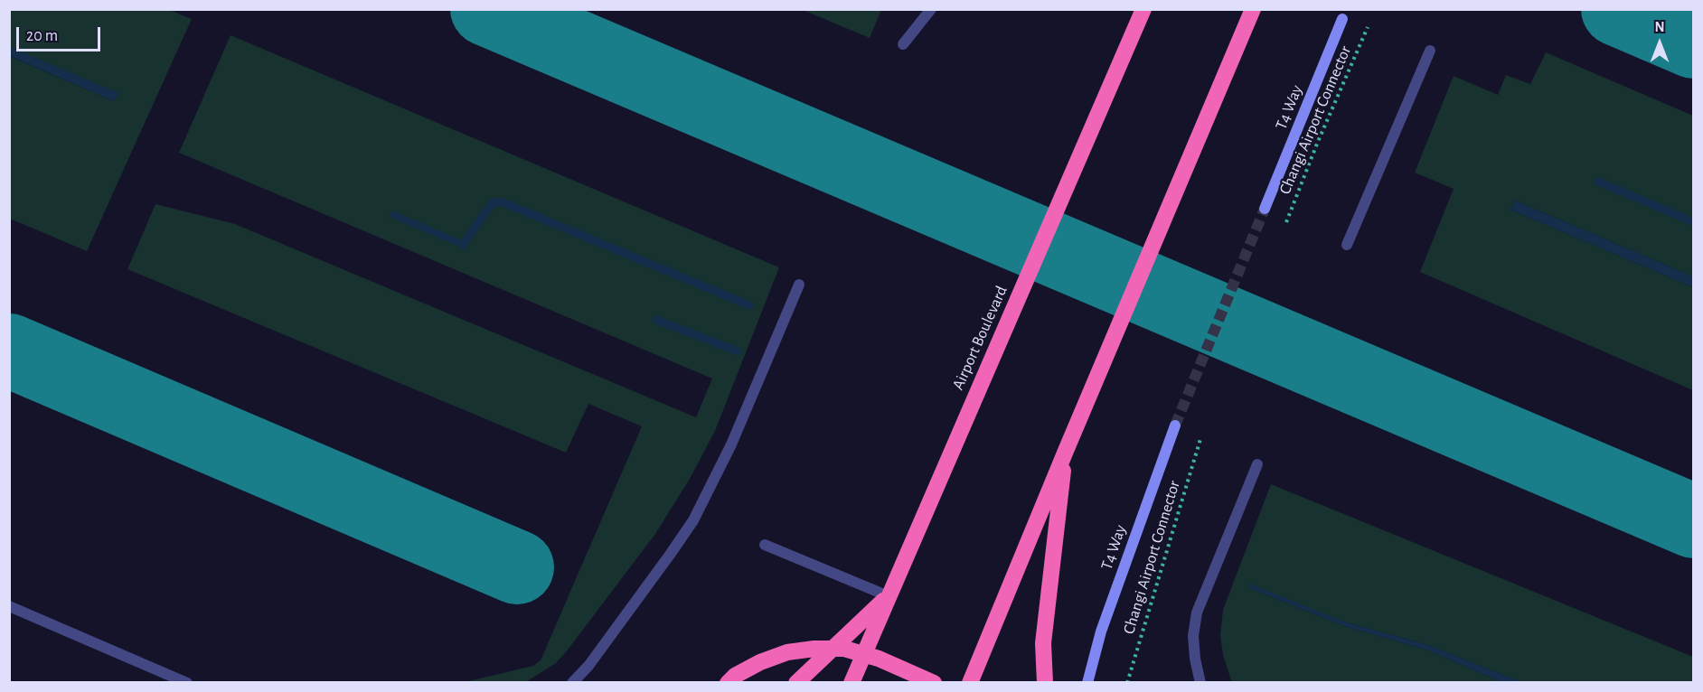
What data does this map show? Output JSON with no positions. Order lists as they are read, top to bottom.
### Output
{
  "streets": {
    "highway": ["Airport Boulevard"],
    "main road": ["T4 Way"],
    "path": ["Changi Airport Connector"]
  },
  "scale_bar": "20 m",
  "north": "top"
}
